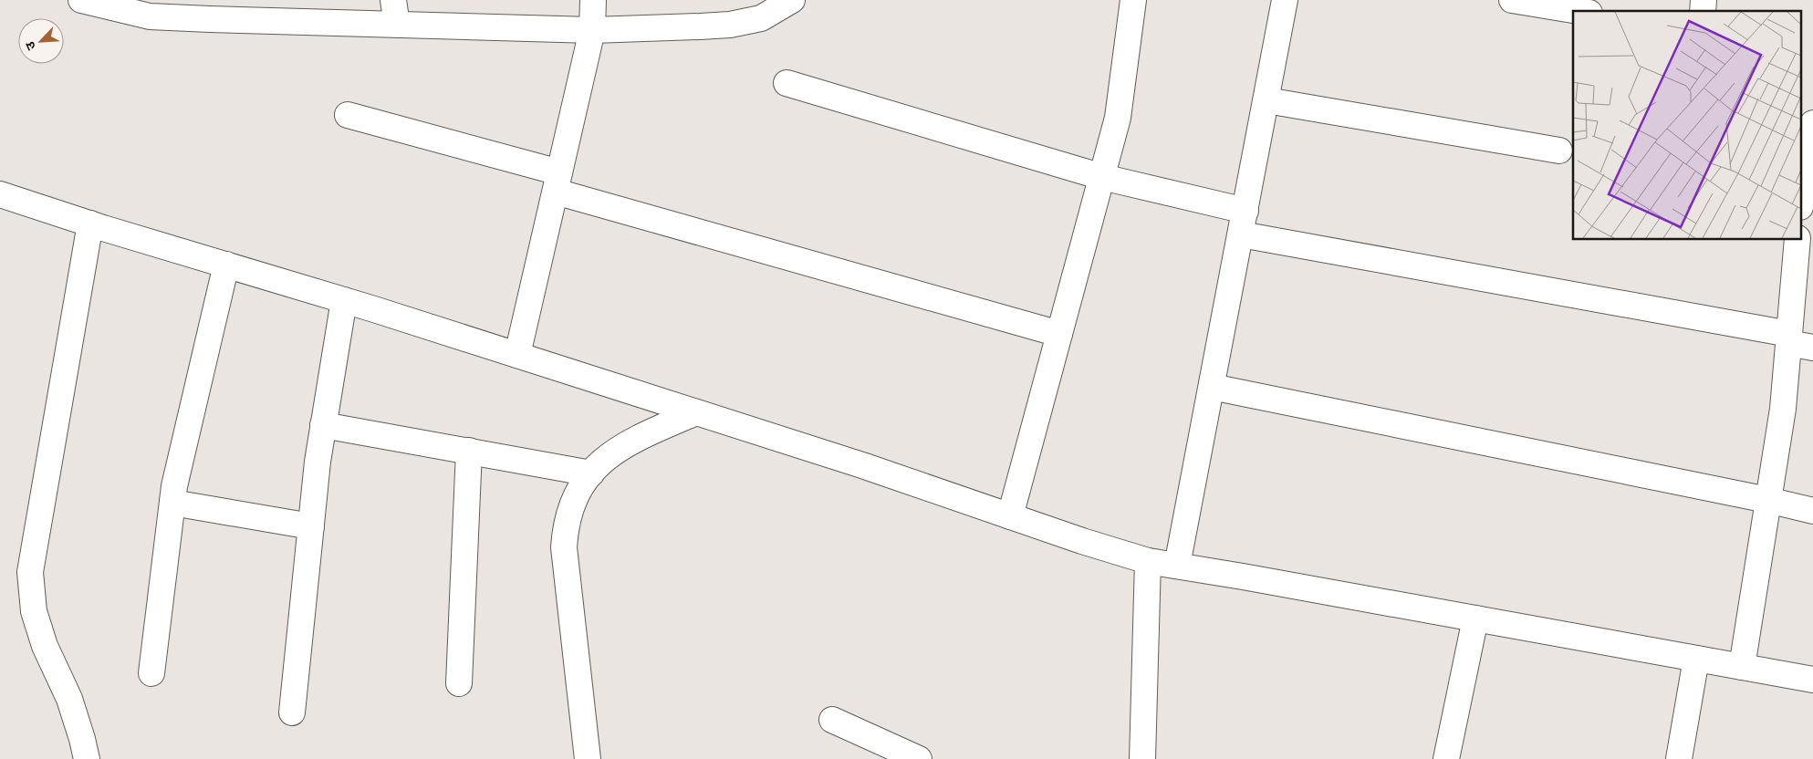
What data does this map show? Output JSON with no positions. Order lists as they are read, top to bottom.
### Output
{
  "north": "bottom left"
}
